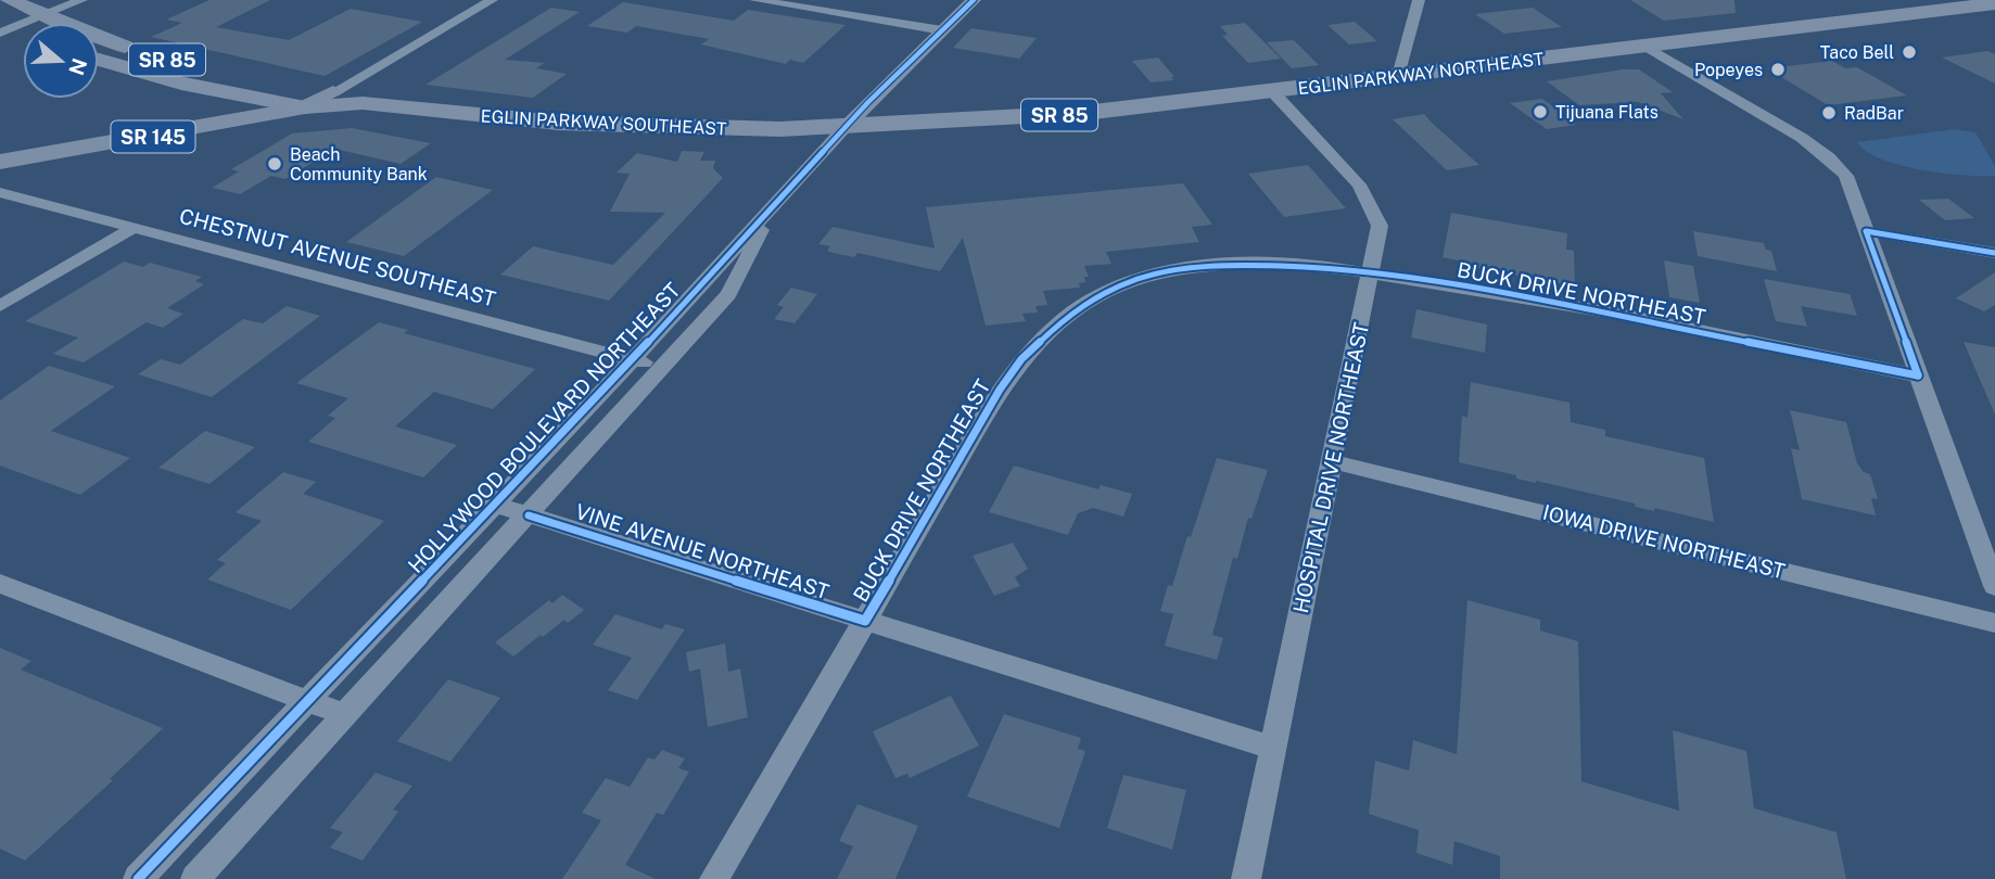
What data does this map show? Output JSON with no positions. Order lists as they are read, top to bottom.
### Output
{
  "streets": {
    "highway": ["SR 85", "EGLIN PARKWAY NORTHEAST", "EGLIN PARKWAY SOUTHEAST"],
    "main road": ["SR 145"],
    "street": [
      "CHESTNUT AVENUE SOUTHEAST",
      "BUCK DRIVE NORTHEAST",
      "HOLLYWOOD BOULEVARD NORTHEAST",
      "HOSPITAL DRIVE NORTHEAST",
      "IOWA DRIVE NORTHEAST",
      "VINE AVENUE NORTHEAST"
    ]
  },
  "crossings": [
    ["EGLIN PARKWAY NORTHEAST", "EGLIN PARKWAY SOUTHEAST"],
    ["EGLIN PARKWAY NORTHEAST", "HOLLYWOOD BOULEVARD NORTHEAST"],
    ["EGLIN PARKWAY NORTHEAST", "HOSPITAL DRIVE NORTHEAST"],
    ["EGLIN PARKWAY SOUTHEAST", "SR 145"],
    ["EGLIN PARKWAY SOUTHEAST", "HOLLYWOOD BOULEVARD NORTHEAST"],
    ["CHESTNUT AVENUE SOUTHEAST", "HOLLYWOOD BOULEVARD NORTHEAST"],
    ["BUCK DRIVE NORTHEAST", "HOSPITAL DRIVE NORTHEAST"],
    ["BUCK DRIVE NORTHEAST", "VINE AVENUE NORTHEAST"],
    ["HOLLYWOOD BOULEVARD NORTHEAST", "VINE AVENUE NORTHEAST"],
    ["HOSPITAL DRIVE NORTHEAST", "IOWA DRIVE NORTHEAST"],
    ["HOSPITAL DRIVE NORTHEAST", "VINE AVENUE NORTHEAST"]
  ],
  "places": [
    "Taco Bell",
    "Popeyes",
    "Tijuana Flats",
    "RadBar",
    "Beach Community Bank"
  ],
  "north": "right"
}
